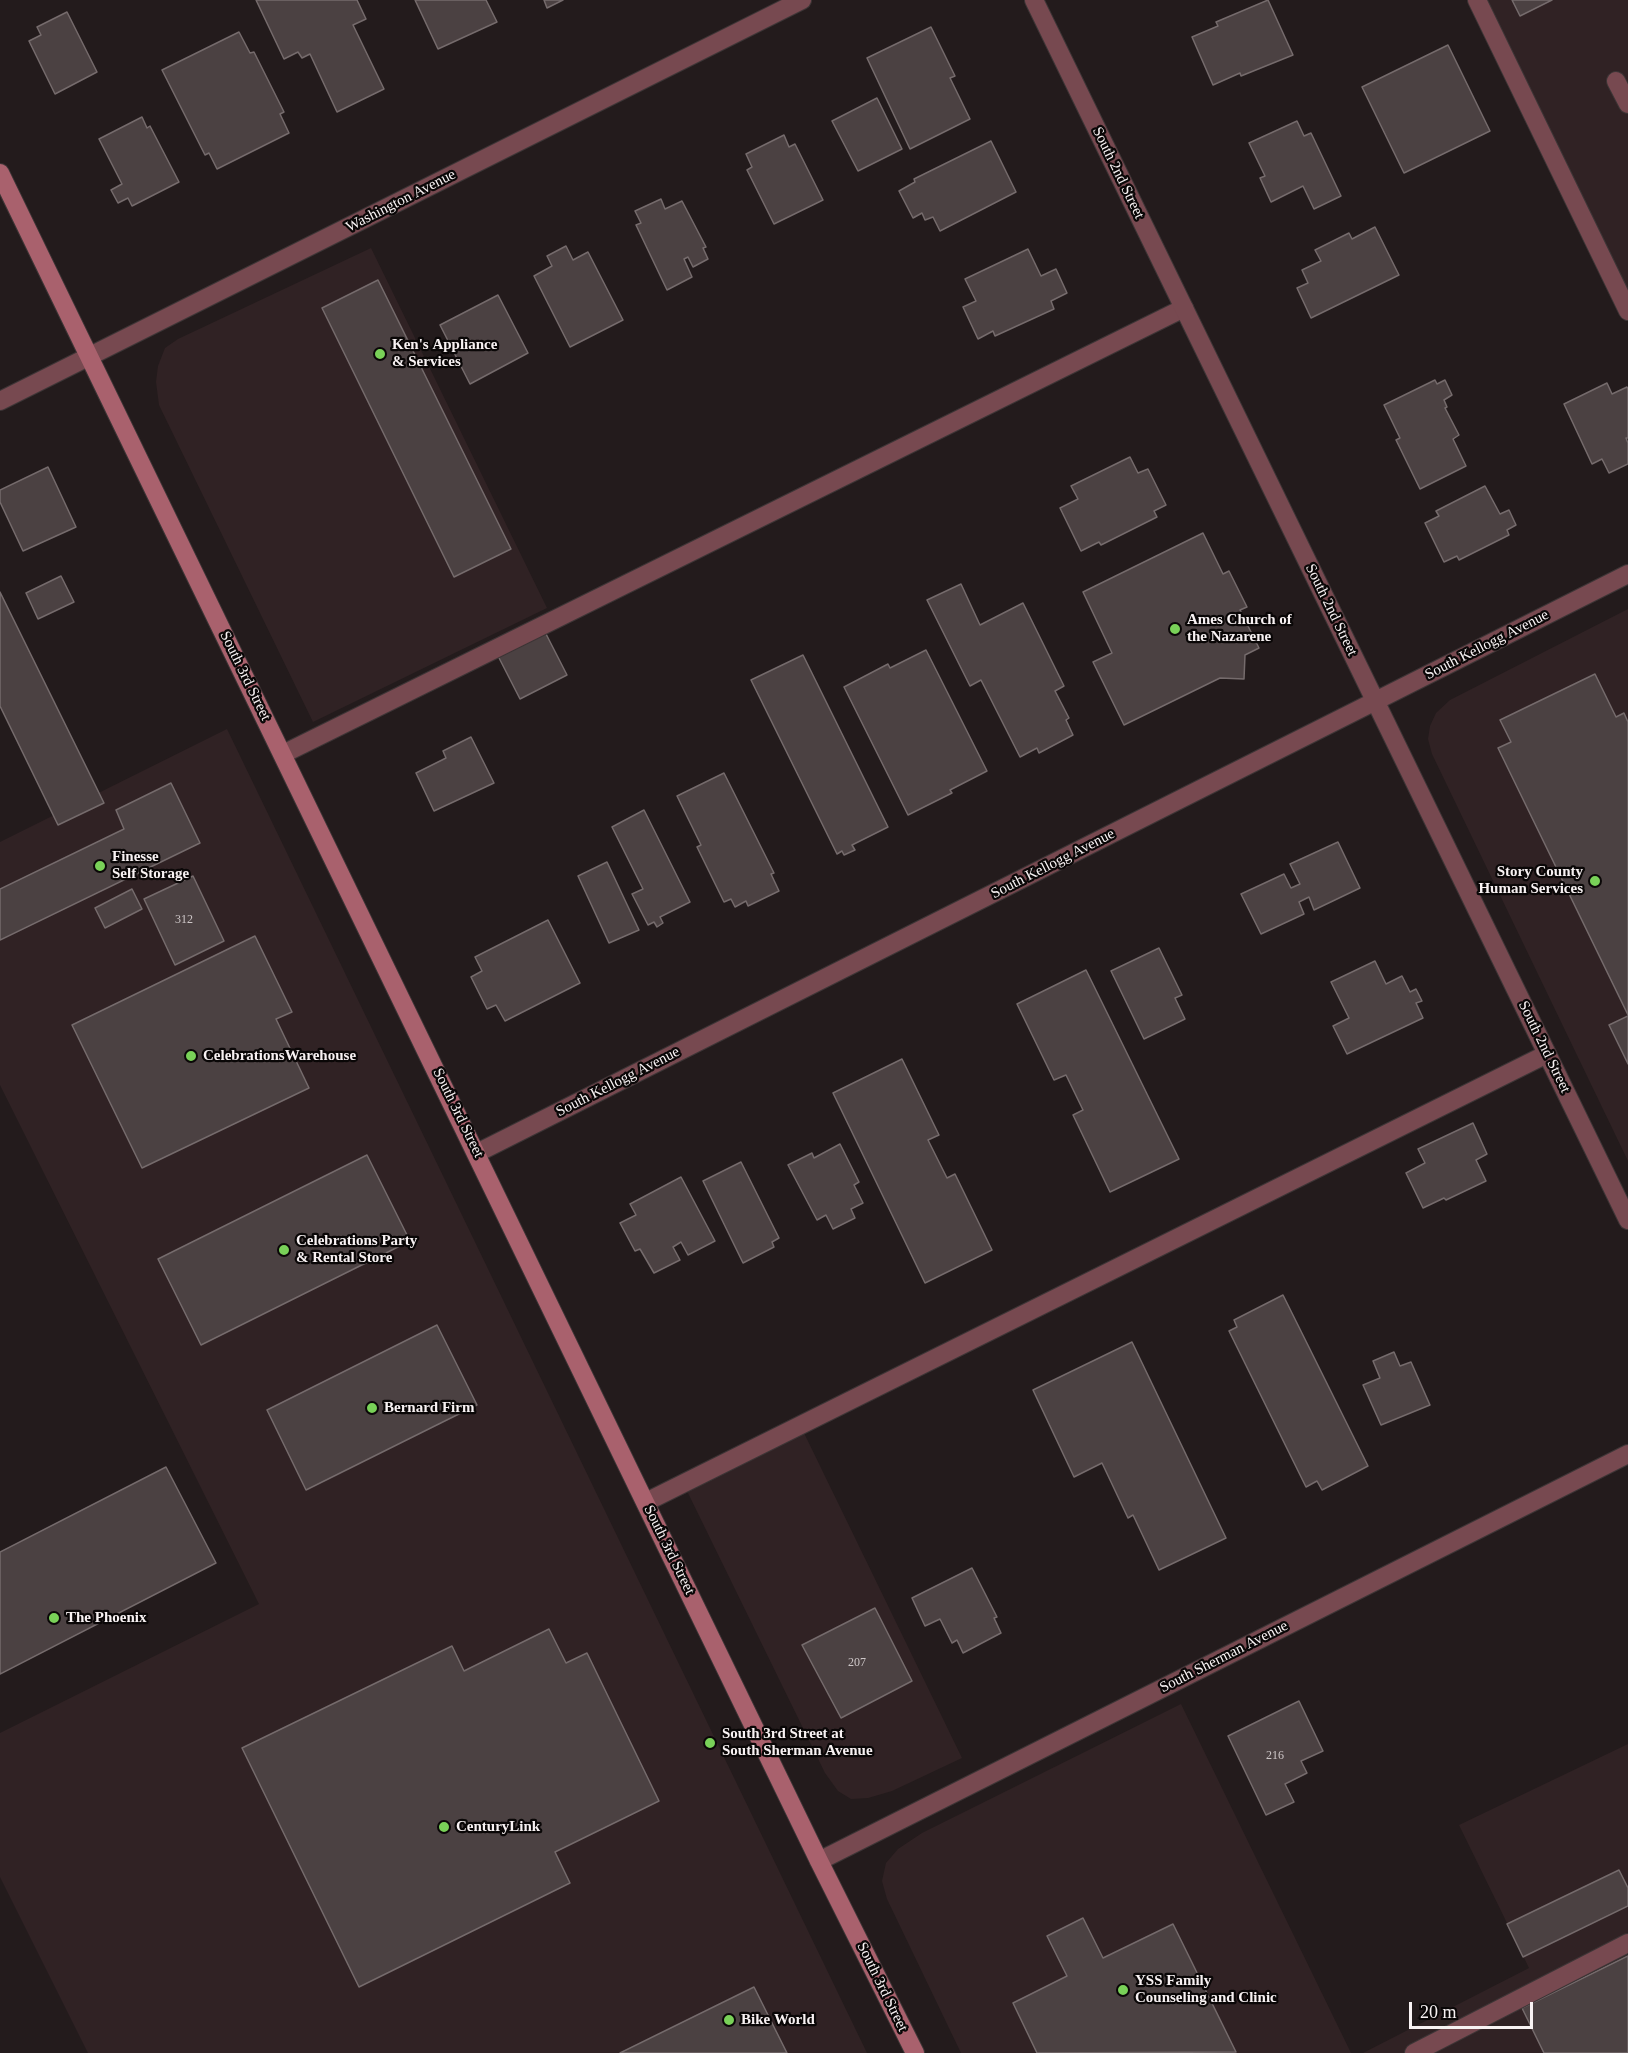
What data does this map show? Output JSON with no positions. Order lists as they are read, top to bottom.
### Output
{
  "streets": {
    "main road": ["South 3rd Street"],
    "street": [
      "South 2nd Street",
      "Washington Avenue",
      "South Kellogg Avenue",
      "South Sherman Avenue"
    ]
  },
  "crossings": [
    ["South 2nd Street", "South Kellogg Avenue"],
    ["Washington Avenue", "South 3rd Street"],
    ["South Kellogg Avenue", "South 3rd Street"],
    ["South 3rd Street", "South Sherman Avenue"]
  ],
  "places": [
    "Ken's Appliance & Services",
    "Ames Church of the Nazarene",
    "Finesse Self Storage",
    "Story County Human Services",
    "CelebrationsWarehouse",
    "Celebrations Party & Rental Store",
    "Bernard Firm",
    "The Phoenix",
    "South 3rd Street at South Sherman Avenue",
    "CenturyLink",
    "YSS Family Counseling and Clinic",
    "Bike World"
  ],
  "house_numbers": ["312", "207", "216"],
  "scale_bar": "20 m"
}
